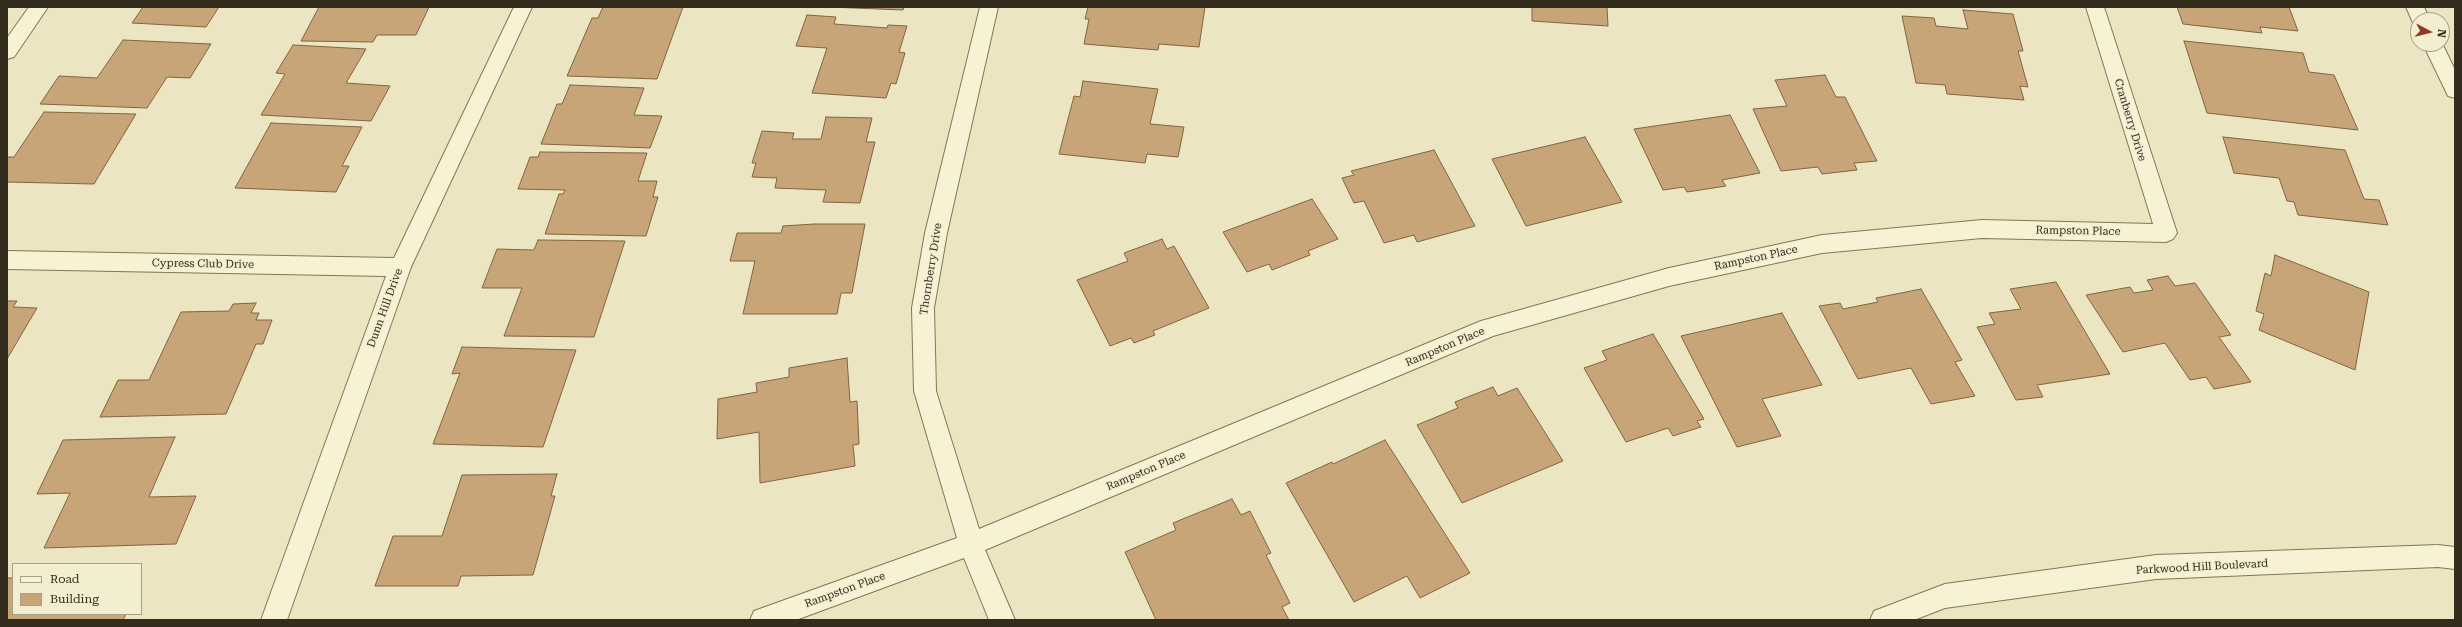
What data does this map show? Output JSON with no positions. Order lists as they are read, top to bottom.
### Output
{
  "streets": {
    "street": [
      "Cranberry Drive",
      "Rampston Place",
      "Cypress Club Drive",
      "Thornberry Drive",
      "Dunn Hill Drive",
      "Parkwood Hill Boulevard"
    ]
  },
  "crossings": [
    ["Cranberry Drive", "Rampston Place"],
    ["Rampston Place", "Thornberry Drive"],
    ["Cypress Club Drive", "Dunn Hill Drive"]
  ],
  "legend": ["Road", "Building"],
  "north": "right"
}
